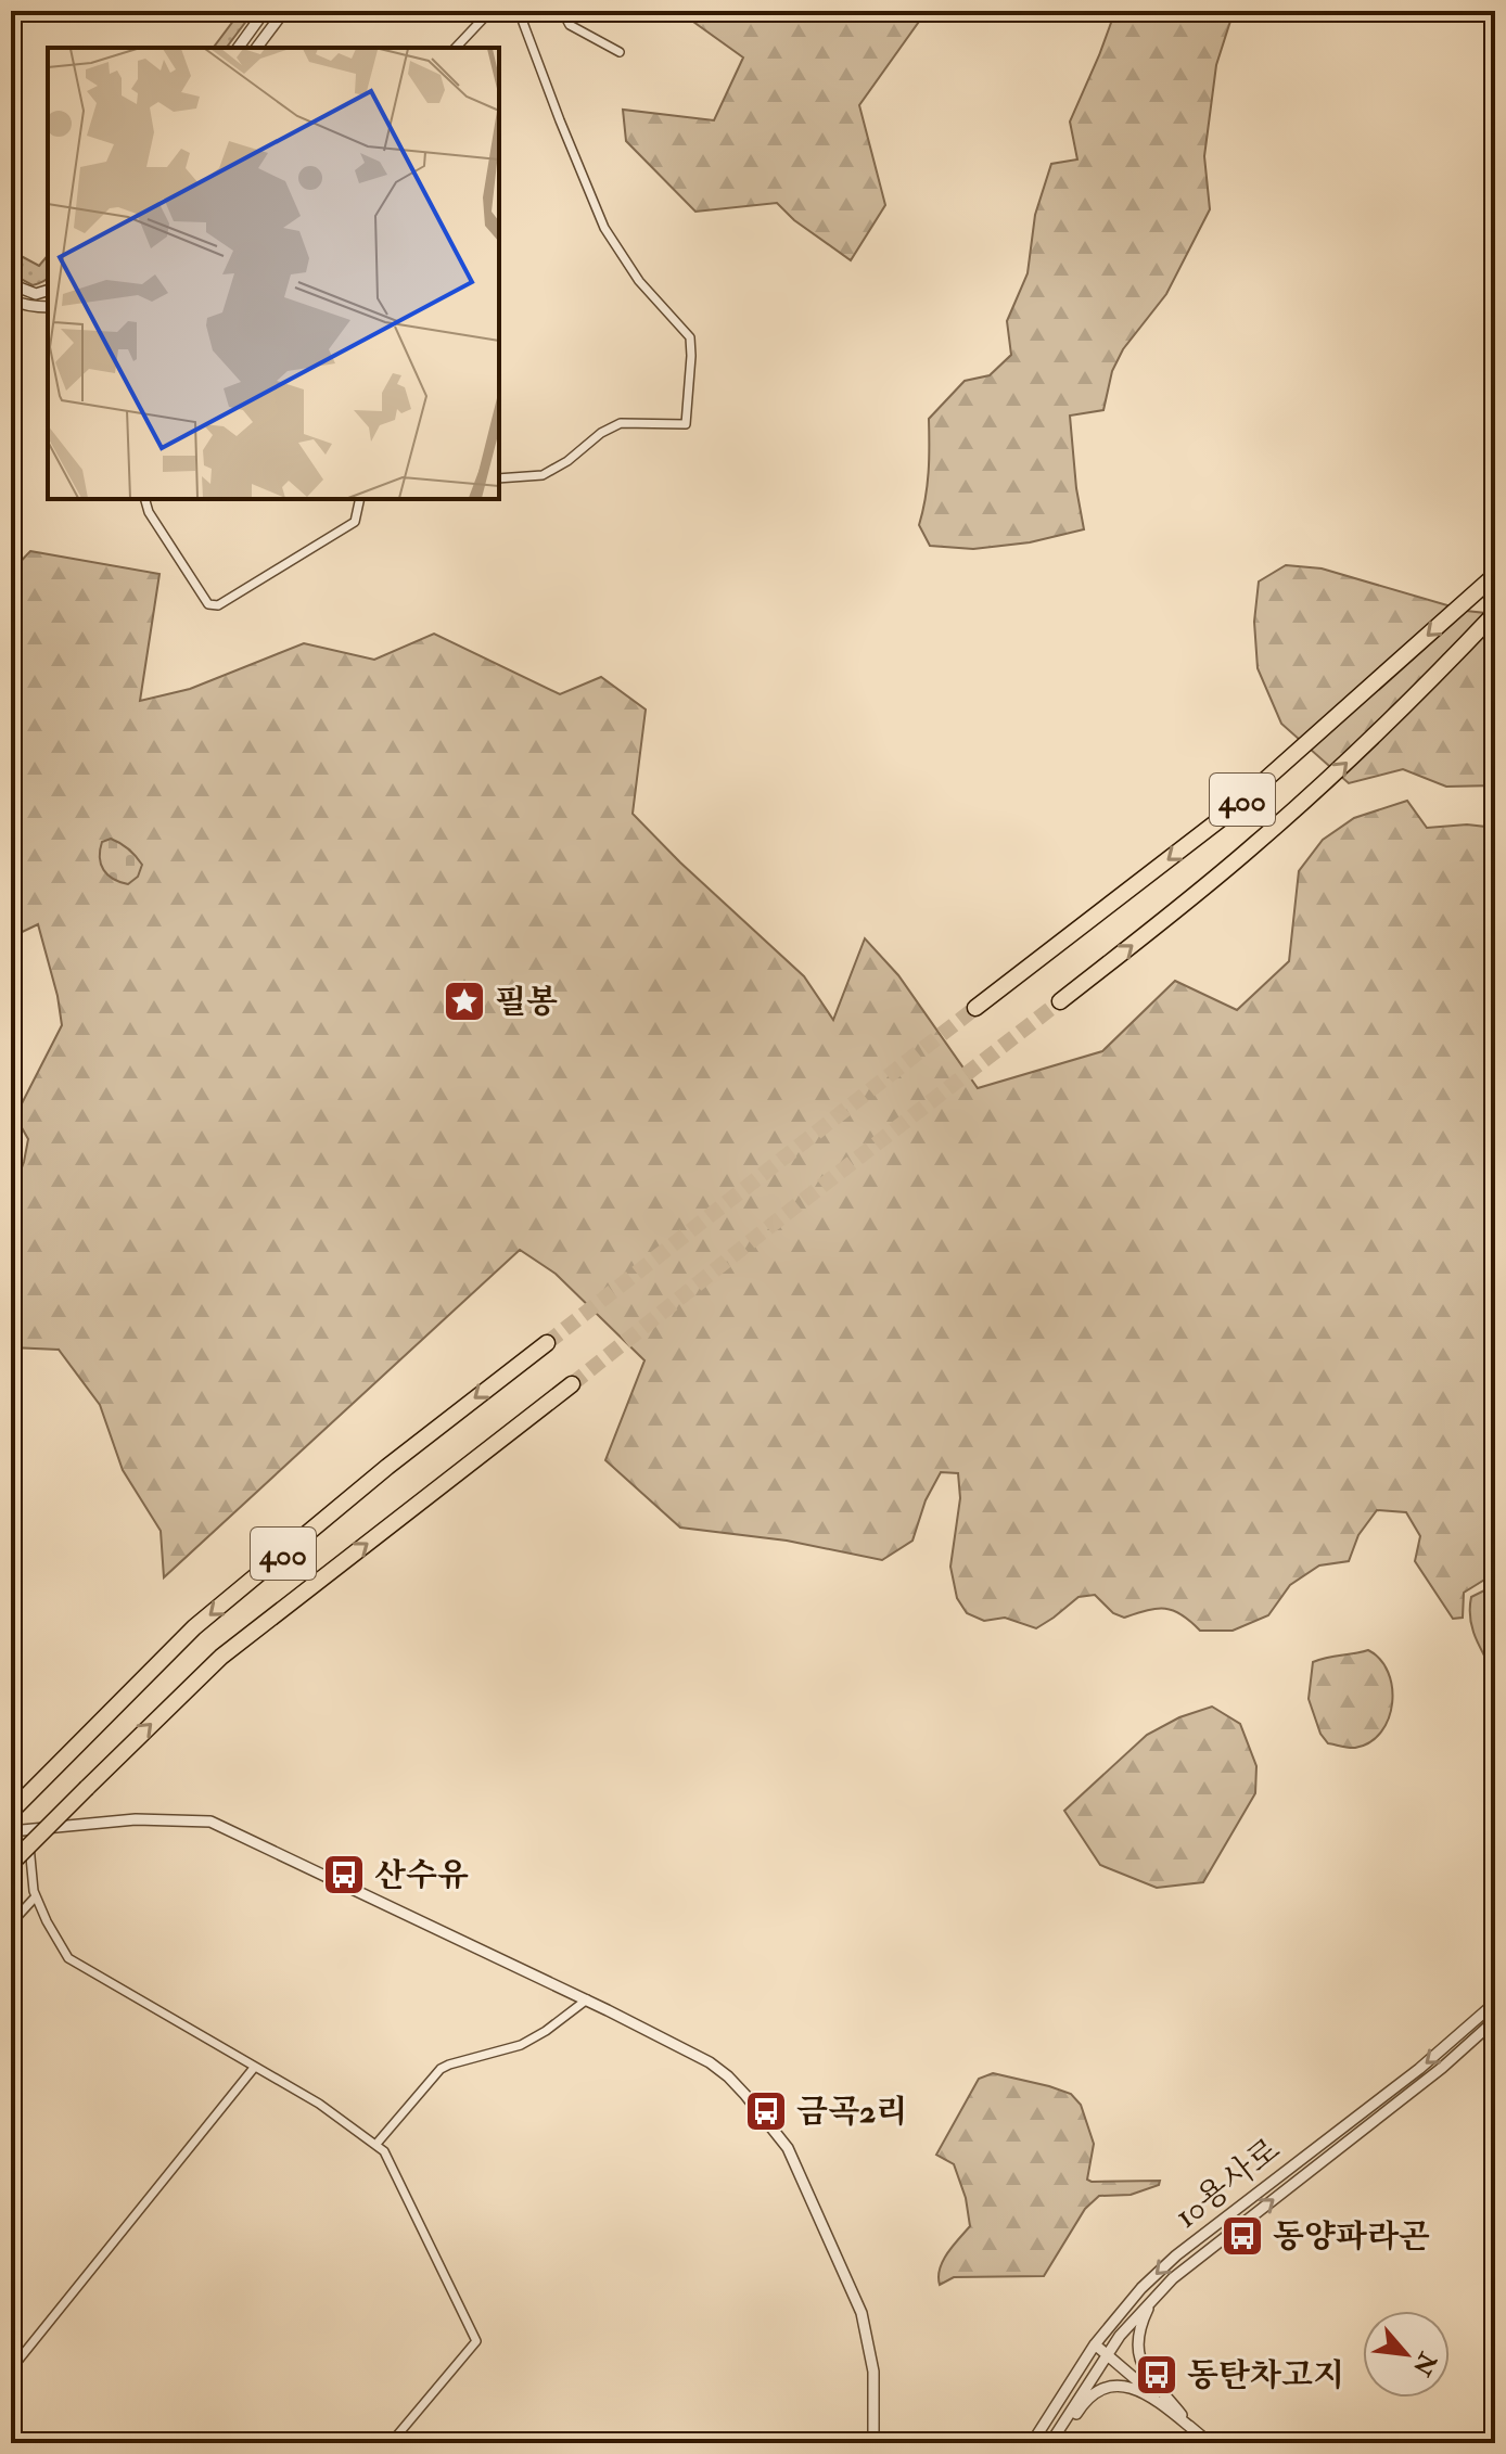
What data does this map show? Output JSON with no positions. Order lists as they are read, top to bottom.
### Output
{
  "streets": {
    "highway": ["400"],
    "street": ["10용사로"]
  },
  "places": {
    "place": ["필봉"],
    "bus stop": [
      "산수유",
      "금곡2리",
      "동양파라곤",
      "동탄차고지"
    ]
  },
  "north": "bottom right"
}
